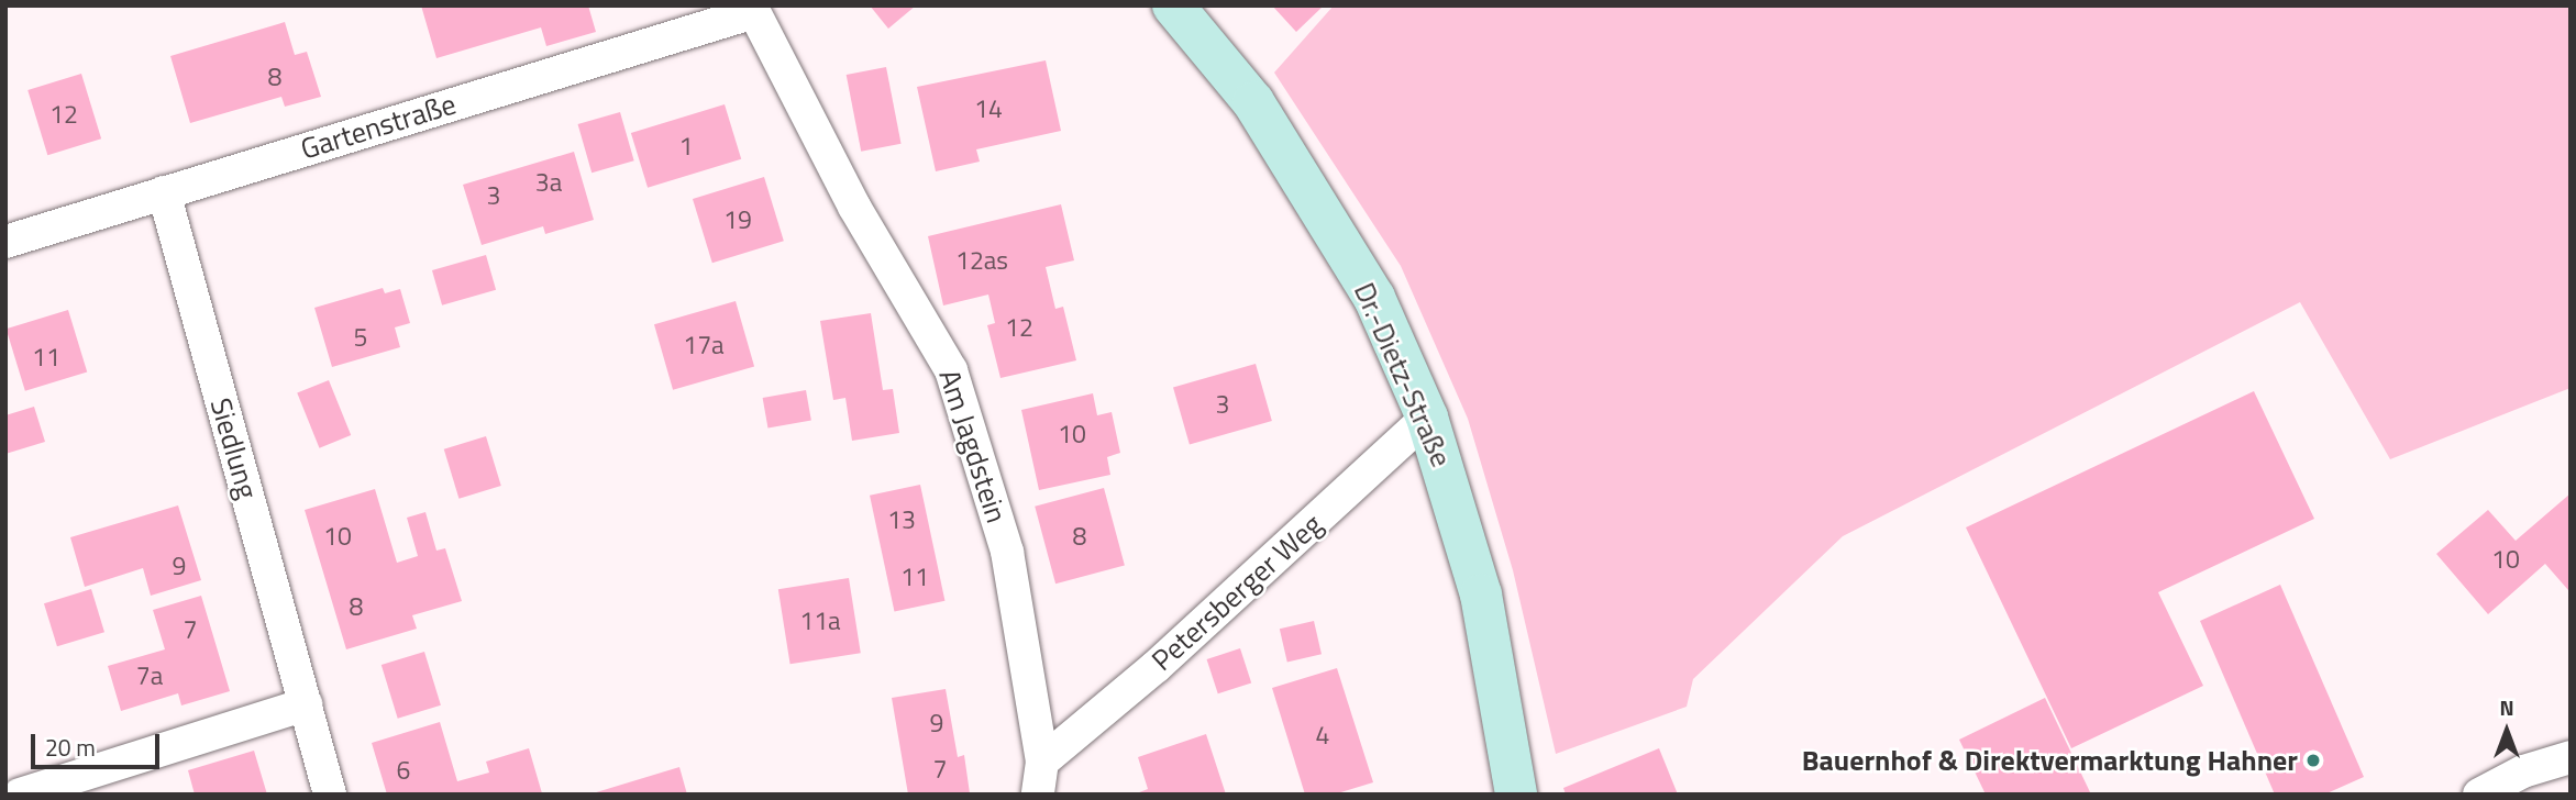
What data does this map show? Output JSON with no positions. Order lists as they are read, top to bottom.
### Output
{
  "streets": {
    "main road": ["Dr.-Dietz-Straße"],
    "street": [
      "Gartenstraße",
      "Am Jagdstein",
      "Siedlung",
      "Petersberger Weg"
    ]
  },
  "crossings": [
    ["Gartenstraße", "Am Jagdstein"],
    ["Gartenstraße", "Siedlung"],
    ["Dr.-Dietz-Straße", "Petersberger Weg"],
    ["Am Jagdstein", "Petersberger Weg"]
  ],
  "places": ["Bauernhof & Direktvermarktung Hahner"],
  "house_numbers": [
    "8",
    "14",
    "12",
    "1",
    "3a",
    "3",
    "19",
    "12as",
    "12",
    "5",
    "17a",
    "11",
    "3",
    "10",
    "13",
    "10",
    "8",
    "10",
    "9",
    "11",
    "8",
    "11a",
    "7",
    "7a",
    "9",
    "4",
    "7",
    "6"
  ],
  "scale_bar": "20 m",
  "north": "top"
}
